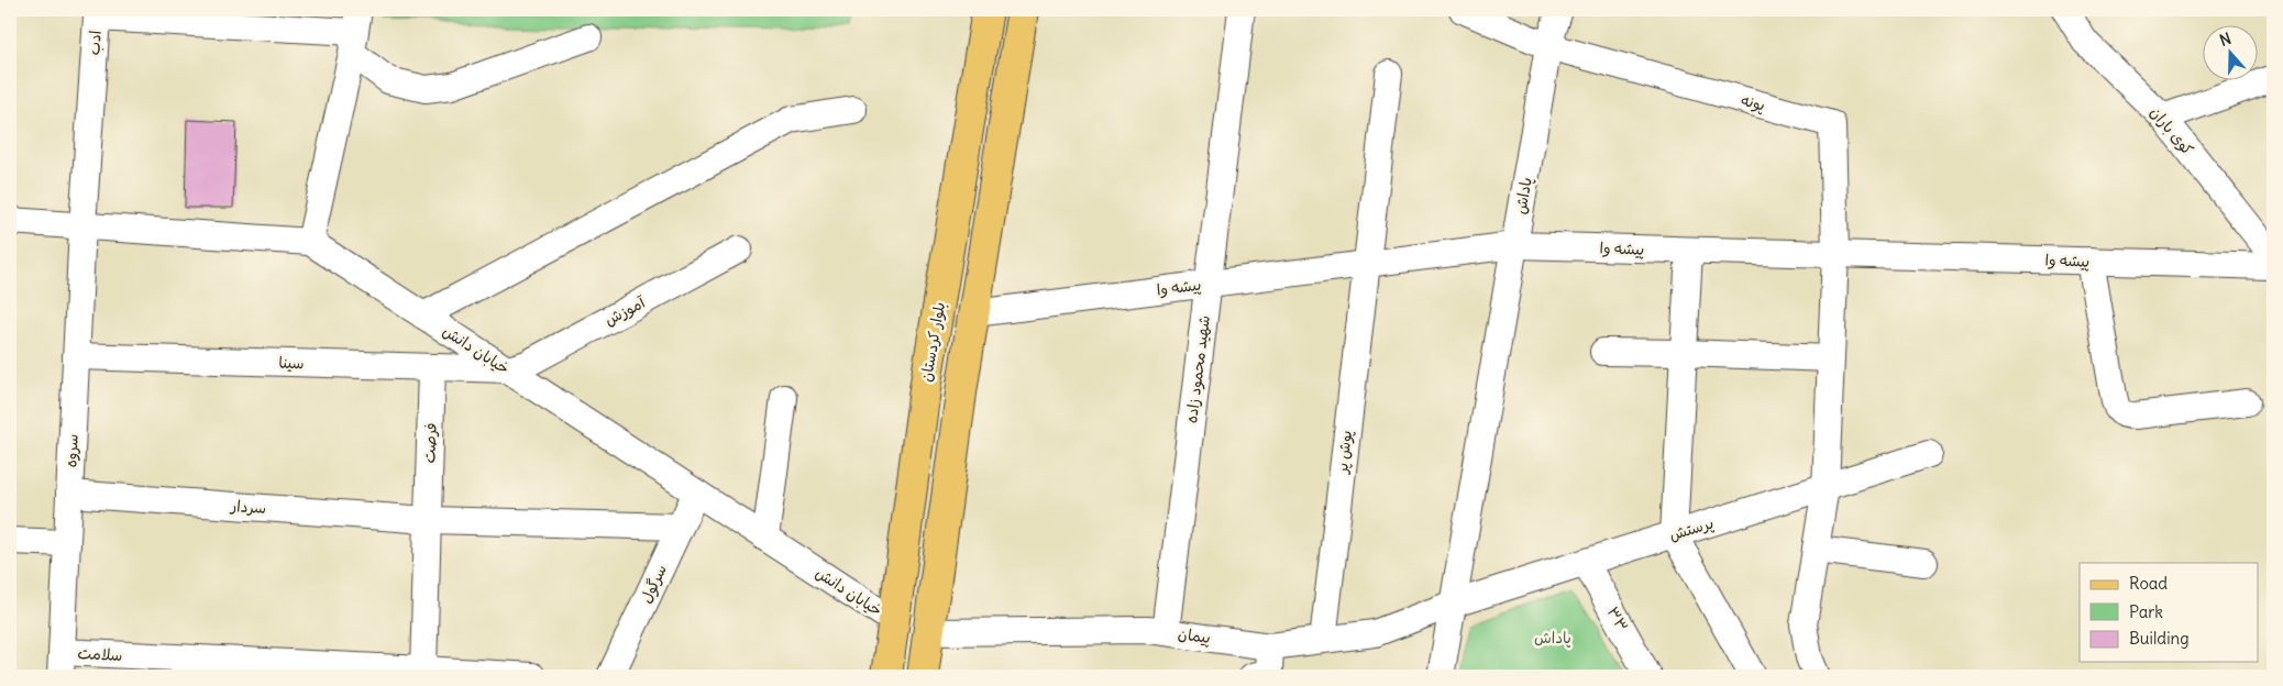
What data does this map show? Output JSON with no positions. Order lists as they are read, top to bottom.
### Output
{
  "streets": {
    "main road": ["بلوار کردستان"],
    "street": [
      "ادب",
      "پونه",
      "کوی باران",
      "پاداش",
      "پیشه وا",
      "آموزش",
      "خیابان دانش",
      "سینا",
      "شهید محمود زاده",
      "فرصت",
      "سروه",
      "پوش پر",
      "سردار",
      "پرستش",
      "سرگول",
      "۳۳",
      "پیمان",
      "سلامت"
    ]
  },
  "crossings": [
    ["ادب", "خیابان دانش"],
    ["ادب", "سروه"],
    ["پونه", "پاداش"],
    ["پونه", "پیشه وا"],
    ["پاداش", "پیشه وا"],
    ["پاداش", "پرستش"],
    ["پاداش", "پیمان"],
    ["پیشه وا", "شهید محمود زاده"],
    ["پیشه وا", "پوش پر"],
    ["آموزش", "خیابان دانش"],
    ["آموزش", "سینا"],
    ["بلوار کردستان", "خیابان دانش"],
    ["خیابان دانش", "سینا"],
    ["خیابان دانش", "سروه"],
    ["خیابان دانش", "سرگول"],
    ["سینا", "فرصت"],
    ["سینا", "سروه"],
    ["شهید محمود زاده", "پیمان"],
    ["فرصت", "سردار"],
    ["فرصت", "سلامت"],
    ["سروه", "سردار"],
    ["سروه", "سلامت"],
    ["پوش پر", "پیمان"],
    ["سردار", "سرگول"],
    ["پرستش", "۳۳"],
    ["پرستش", "پیمان"]
  ],
  "parks": ["پاداش"],
  "legend": ["Road", "Park", "Building"],
  "north": "top"
}
